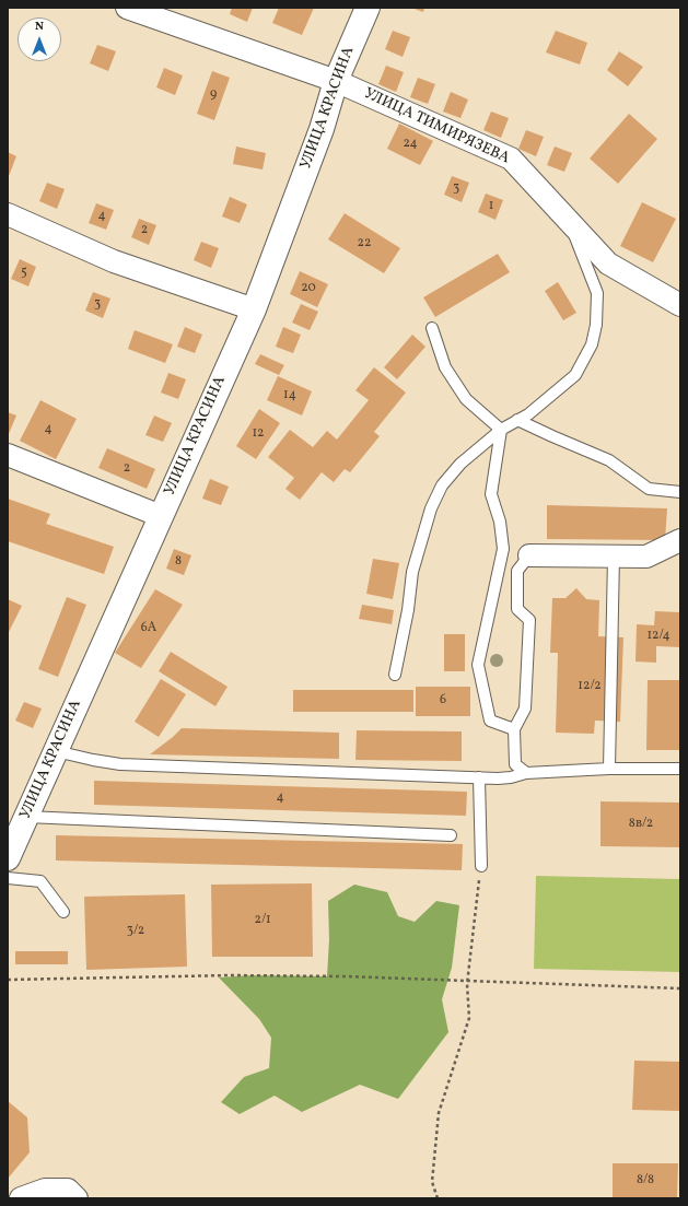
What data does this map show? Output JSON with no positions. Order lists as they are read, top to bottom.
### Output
{
  "streets": {
    "street": ["УЛИЦА КРАСИНА", "УЛИЦА ТИМИРЯЗЕВА"]
  },
  "crossings": [
    ["УЛИЦА КРАСИНА", "УЛИЦА ТИМИРЯЗЕВА"]
  ],
  "house_numbers": [
    "9",
    "24",
    "3",
    "1",
    "4",
    "2",
    "22",
    "5",
    "20",
    "3",
    "14",
    "4",
    "12",
    "2",
    "8",
    "6А",
    "12/4",
    "12/2",
    "6",
    "4",
    "8в/2",
    "2/1",
    "3/2",
    "8/8"
  ],
  "north": "top"
}
